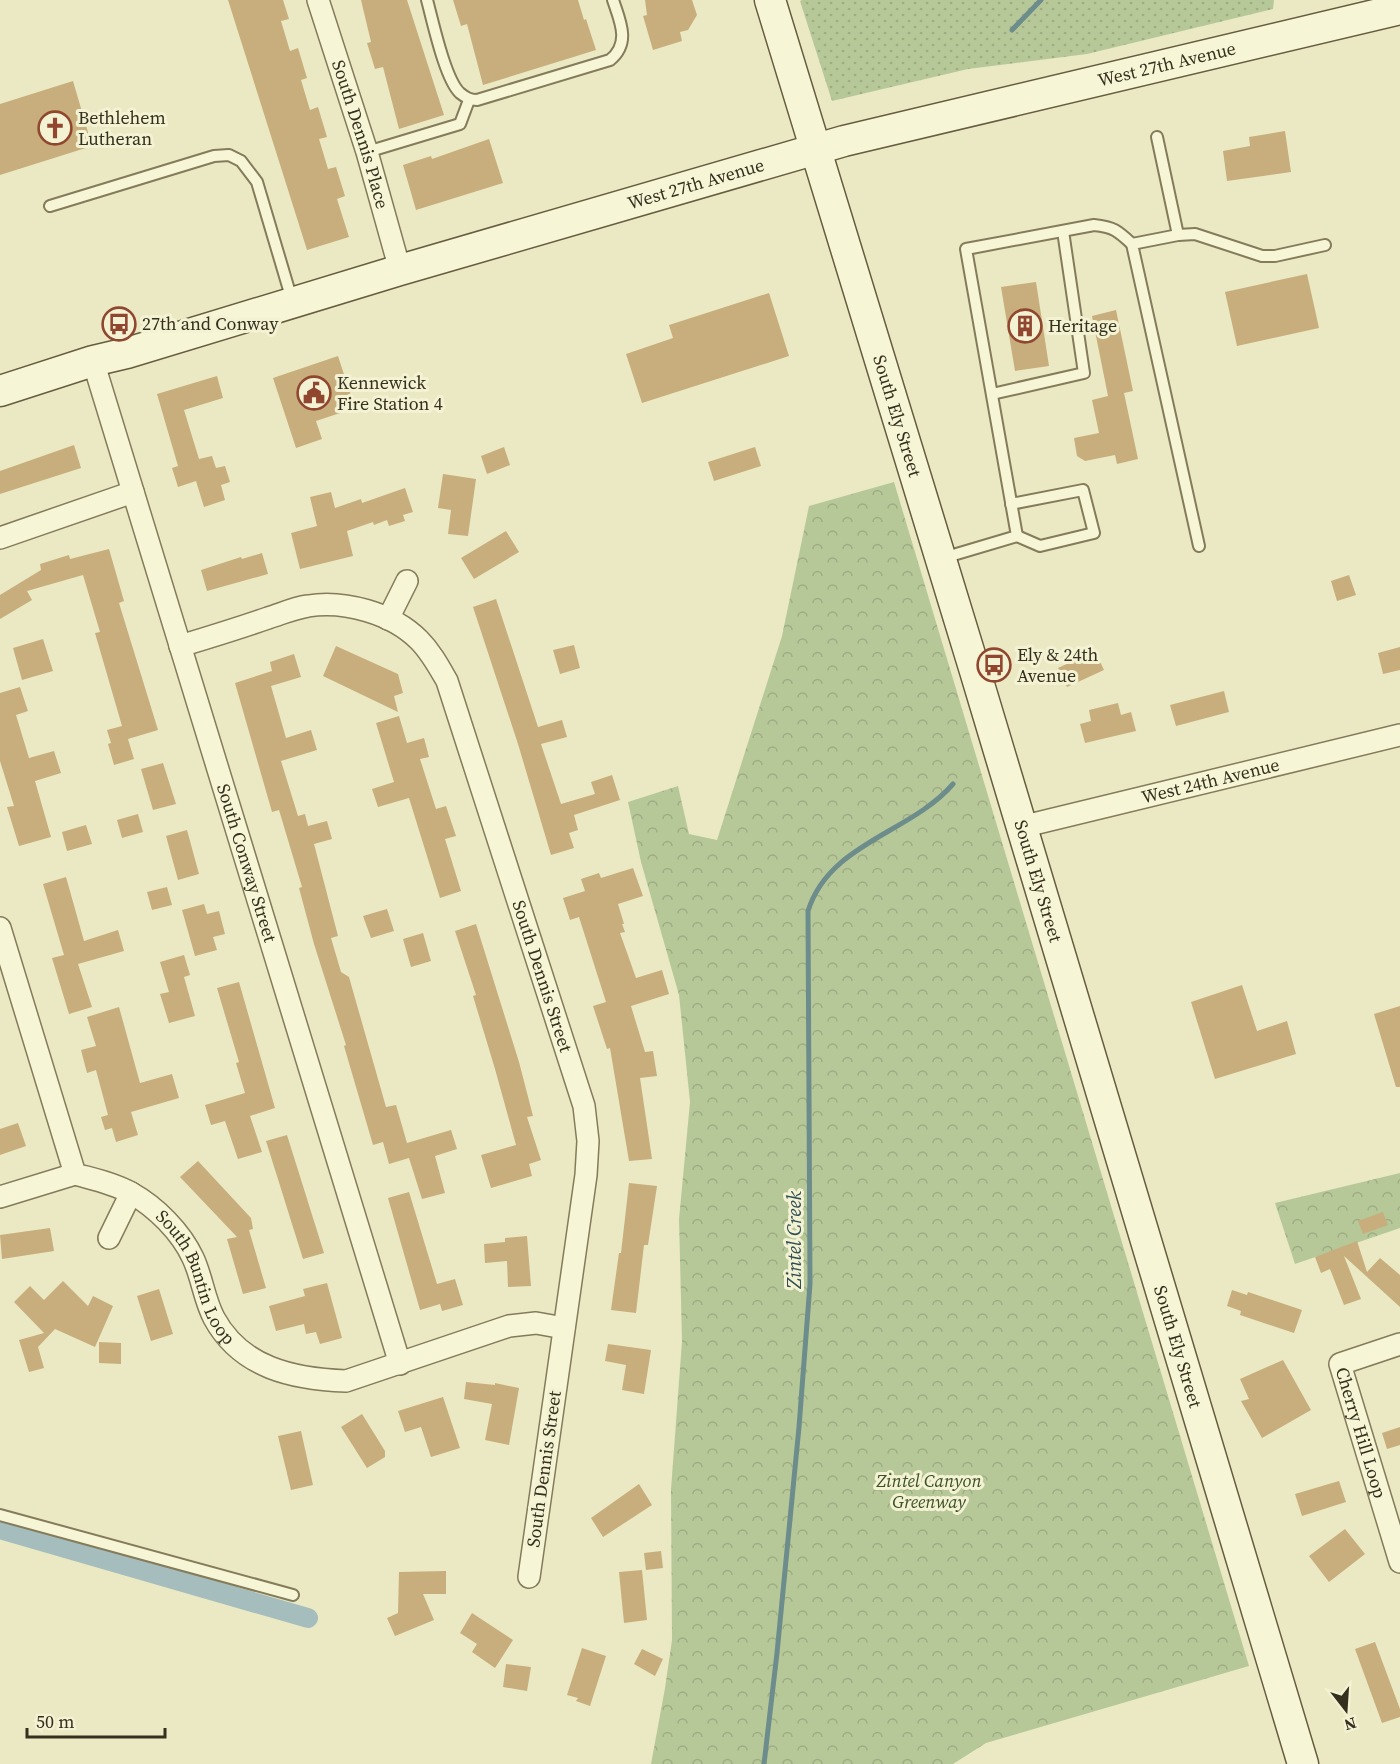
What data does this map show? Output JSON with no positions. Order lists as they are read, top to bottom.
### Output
{
  "streets": {
    "street": [
      "West 27th Avenue",
      "South Dennis Place",
      "South Ely Street",
      "West 24th Avenue",
      "South Conway Street",
      "South Dennis Street",
      "South Buntin Loop",
      "Cherry Hill Loop"
    ]
  },
  "crossings": [
    ["West 27th Avenue", "South Dennis Place"],
    ["West 27th Avenue", "South Ely Street"],
    ["West 27th Avenue", "South Conway Street"],
    ["South Ely Street", "West 24th Avenue"],
    ["South Conway Street", "South Dennis Street"],
    ["South Conway Street", "South Buntin Loop"],
    ["South Dennis Street", "South Buntin Loop"]
  ],
  "water": ["Zintel Creek"],
  "parks": ["Zintel Canyon Greenway"],
  "places": {
    "church": ["Bethlehem Lutheran"],
    "bus stop": ["27th and Conway", "Ely & 24th Avenue"],
    "building": ["Heritage"],
    "public building": ["Kennewick Fire Station 4"]
  },
  "scale_bar": "50 m",
  "north": "bottom"
}
